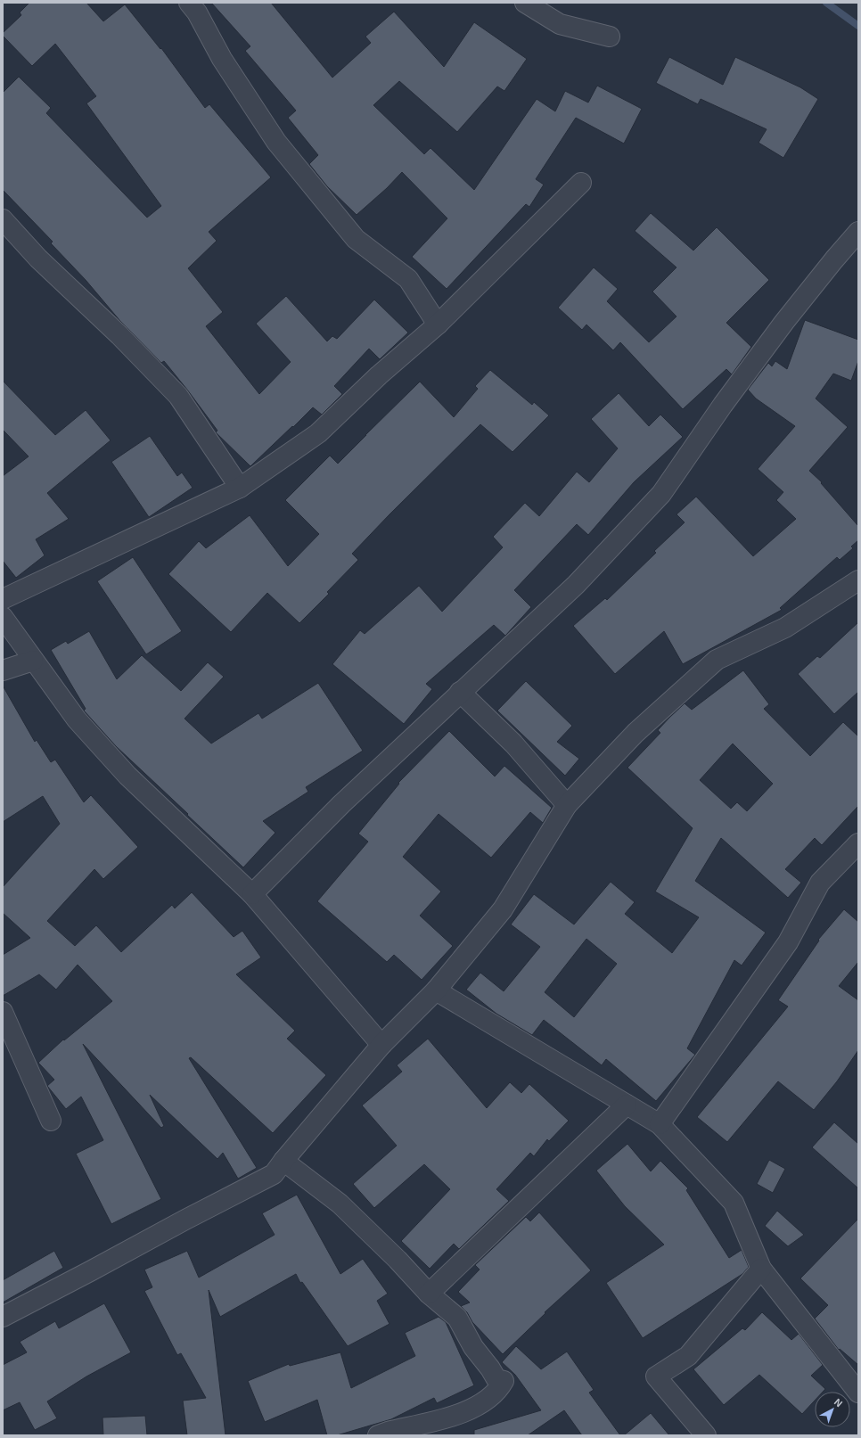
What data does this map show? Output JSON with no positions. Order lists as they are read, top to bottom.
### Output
{
  "north": "top right"
}
